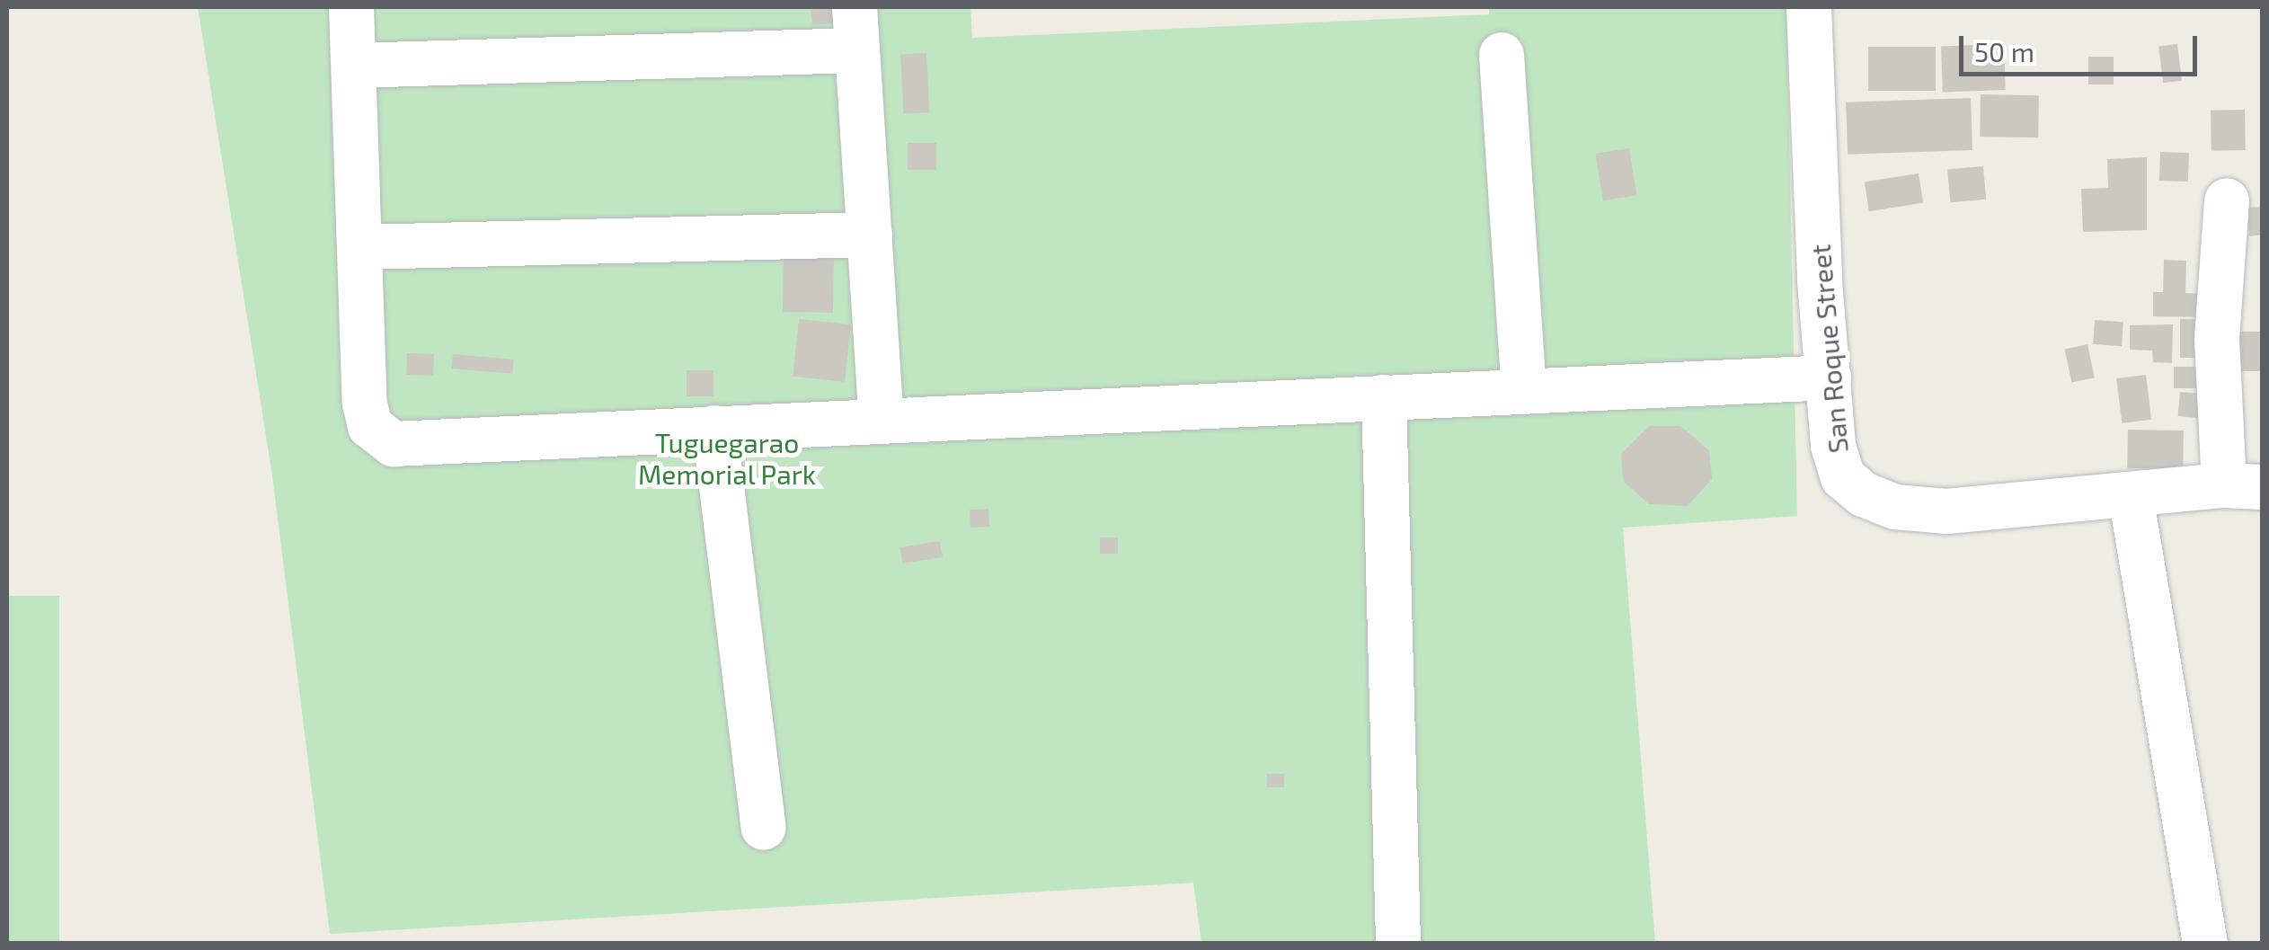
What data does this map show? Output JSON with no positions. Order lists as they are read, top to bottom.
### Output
{
  "streets": {
    "street": ["San Roque Street"]
  },
  "parks": ["Tuguegarao Memorial Park"],
  "scale_bar": "50 m"
}
